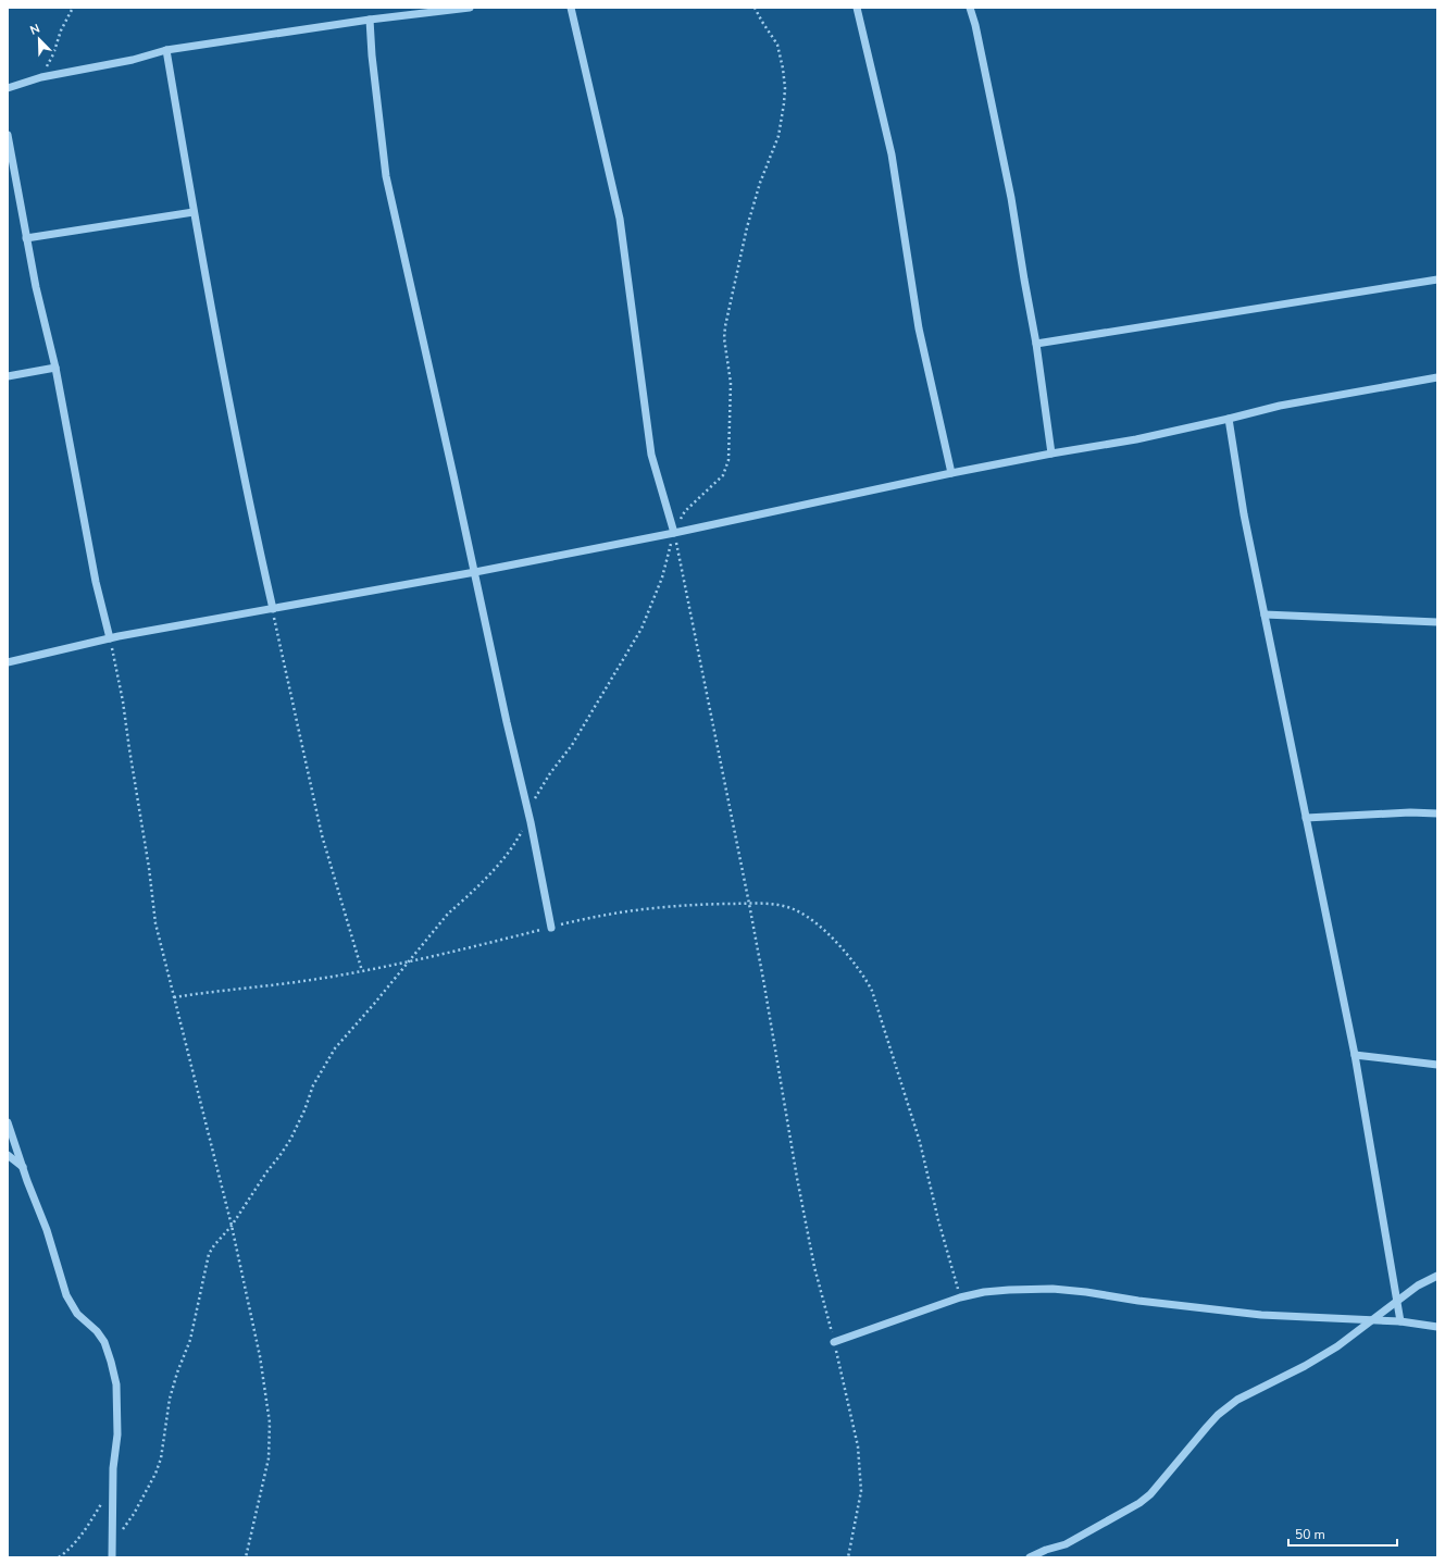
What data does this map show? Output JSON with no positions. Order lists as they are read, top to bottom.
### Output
{
  "scale_bar": "50 m",
  "north": "top left"
}
